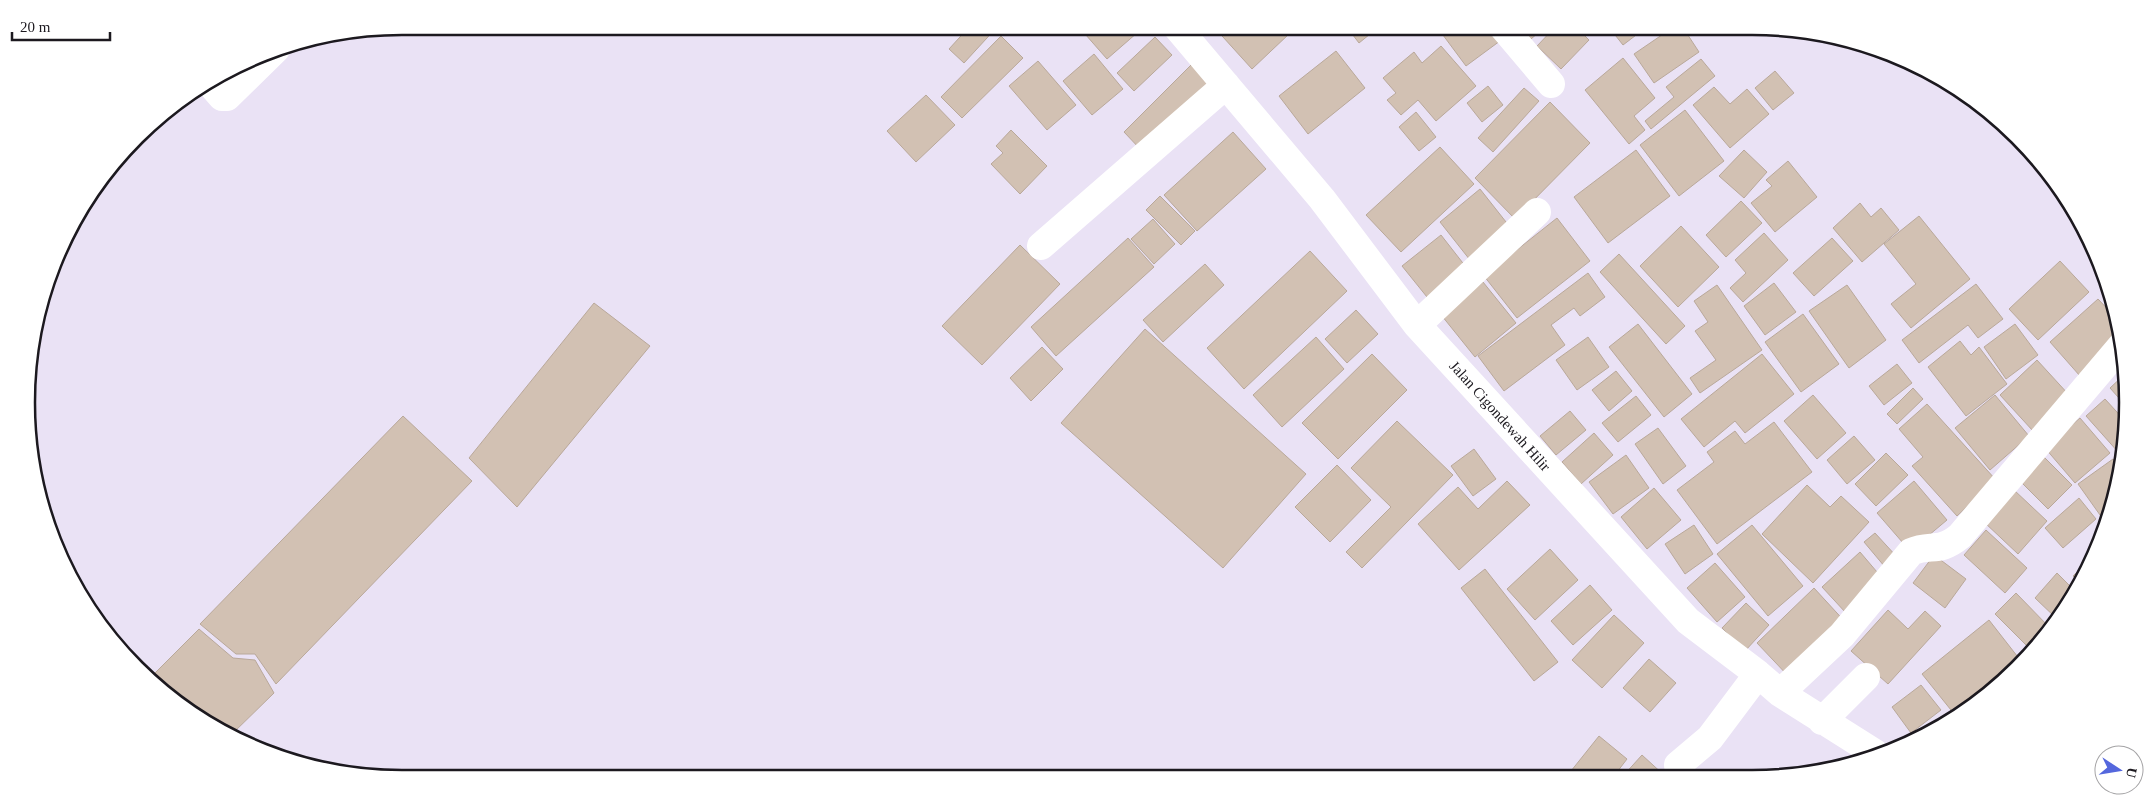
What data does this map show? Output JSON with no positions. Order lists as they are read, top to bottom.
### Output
{
  "streets": {
    "street": ["Jalan Cigondewah Hilir"]
  },
  "scale_bar": "20 m",
  "north": "right"
}
